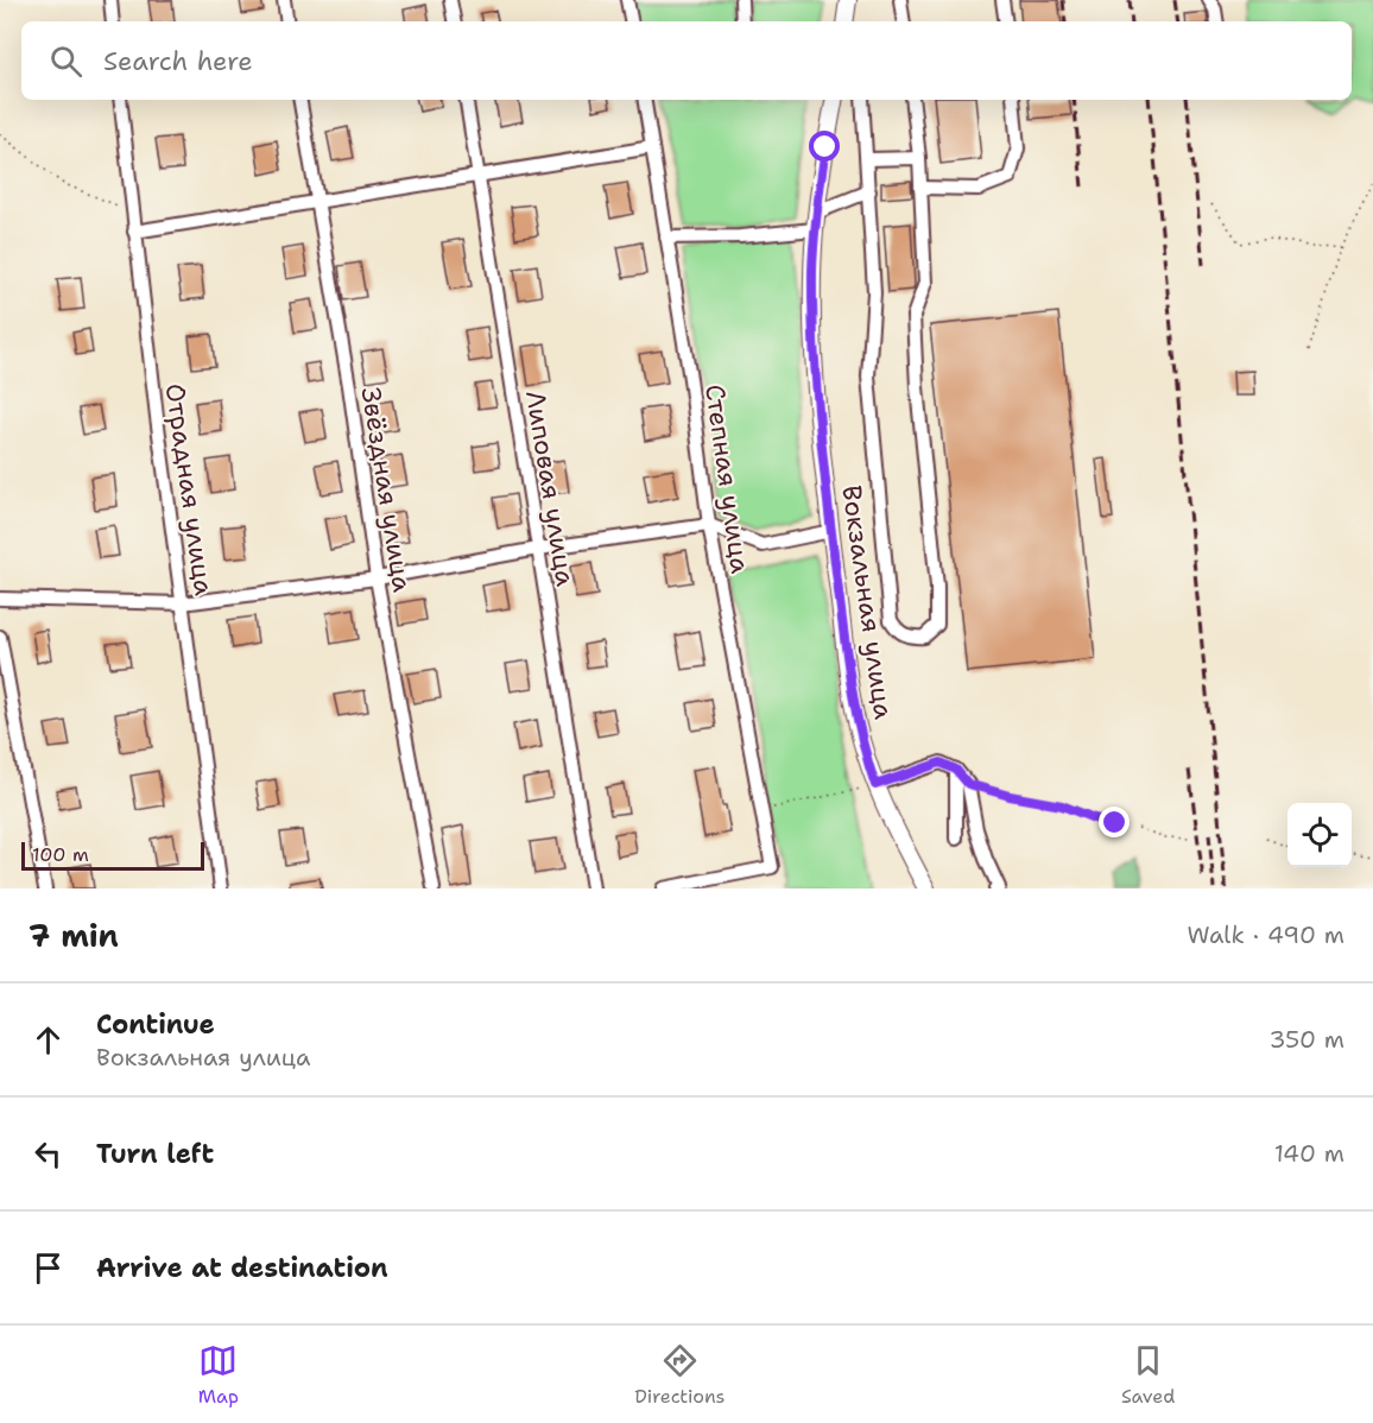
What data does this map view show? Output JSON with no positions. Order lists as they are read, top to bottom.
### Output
{
  "streets": {
    "main road": ["Вокзальная улица"],
    "street": [
      "Степная улица",
      "Липовая улица",
      "Отрадная улица",
      "Звёздная улица"
    ]
  },
  "scale_bar": "100 m",
  "page": {
    "search": "Search here",
    "scale": "100 m",
    "heading": ["7 min", "Walk · 490 m"],
    "list": [
      ["Continue", "Вокзальная улица", "350 m"],
      ["Turn left", "140 m"],
      "Arrive at destination"
    ],
    "nav": ["Map", "Directions", "Saved"]
  }
}
